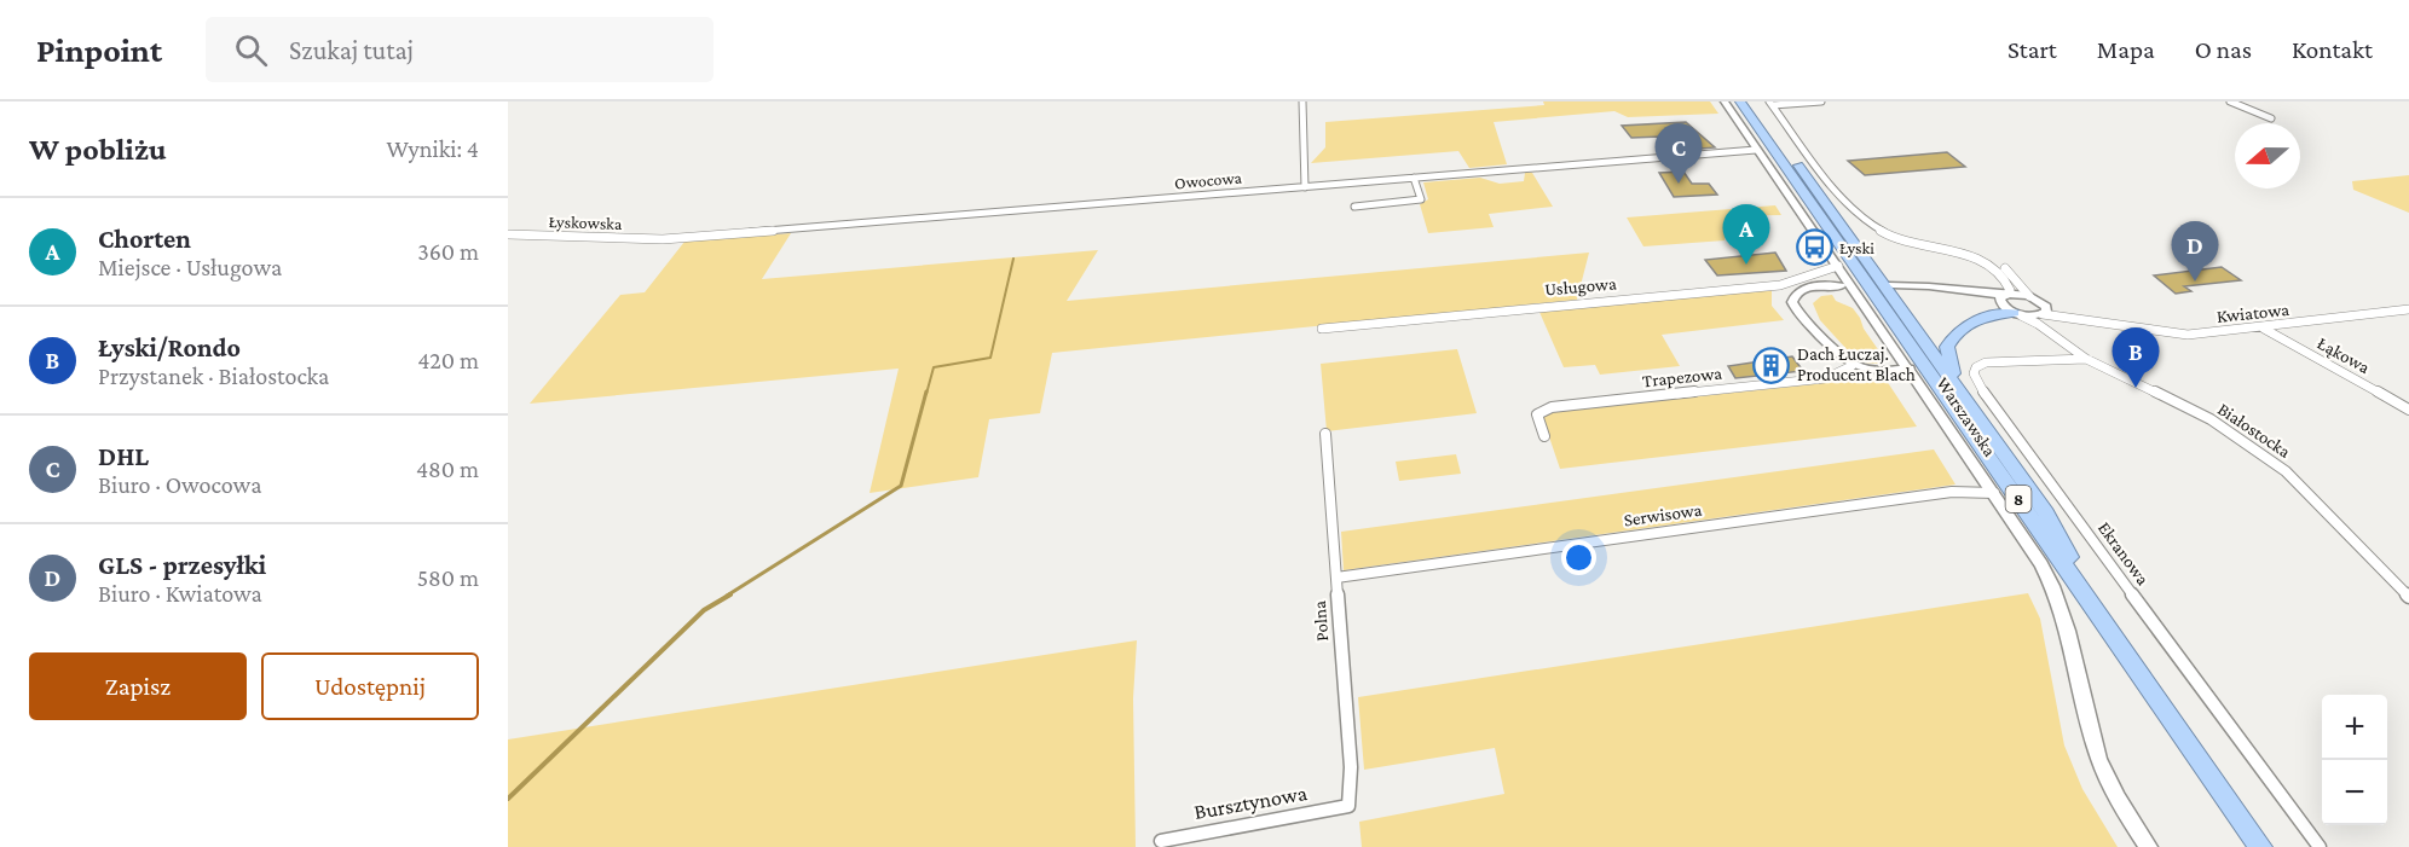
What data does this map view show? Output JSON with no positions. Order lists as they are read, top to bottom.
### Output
{
  "streets": {
    "highway": ["8"],
    "street": [
      "Owocowa",
      "Łyskowska",
      "Usługowa",
      "Kwiatowa",
      "Łąkowa",
      "Trapezowa",
      "Warszawska",
      "Białostocka",
      "Serwisowa",
      "Ekranowa",
      "Polna",
      "Bursztynowa"
    ]
  },
  "crossings": [
    ["Owocowa", "Łyskowska"],
    ["Owocowa", "Warszawska"],
    ["Usługowa", "Warszawska"],
    ["Kwiatowa", "Łąkowa"],
    ["Kwiatowa", "Białostocka"],
    ["Warszawska", "Serwisowa"],
    ["Białostocka", "Ekranowa"],
    ["Serwisowa", "Polna"],
    ["Polna", "Bursztynowa"]
  ],
  "places": {
    "bus stop": ["Łyski"],
    "building": ["Dach Łuczaj. Producent Blach"]
  },
  "north": "left",
  "page": {
    "header": "Pinpoint",
    "search": "Szukaj tutaj",
    "nav": [
      "Start",
      "Mapa",
      "O nas",
      "Kontakt"
    ],
    "heading": ["W pobliżu", "Wyniki: 4"],
    "pins": [
      "C",
      "A",
      "D",
      "B"
    ],
    "list": [
      {
        "mark": "A",
        "name": "Chorten",
        "note": "Miejsce · Usługowa",
        "value": "360 m"
      },
      {
        "mark": "B",
        "name": "Łyski/Rondo",
        "note": "Przystanek · Białostocka",
        "value": "420 m"
      },
      {
        "mark": "C",
        "name": "DHL",
        "note": "Biuro · Owocowa",
        "value": "480 m"
      },
      {
        "mark": "D",
        "name": "GLS - przesyłki",
        "note": "Biuro · Kwiatowa",
        "value": "580 m"
      }
    ],
    "buttons": ["Zapisz", "Udostępnij"],
    "map_buttons": ["+", "−"]
  }
}
